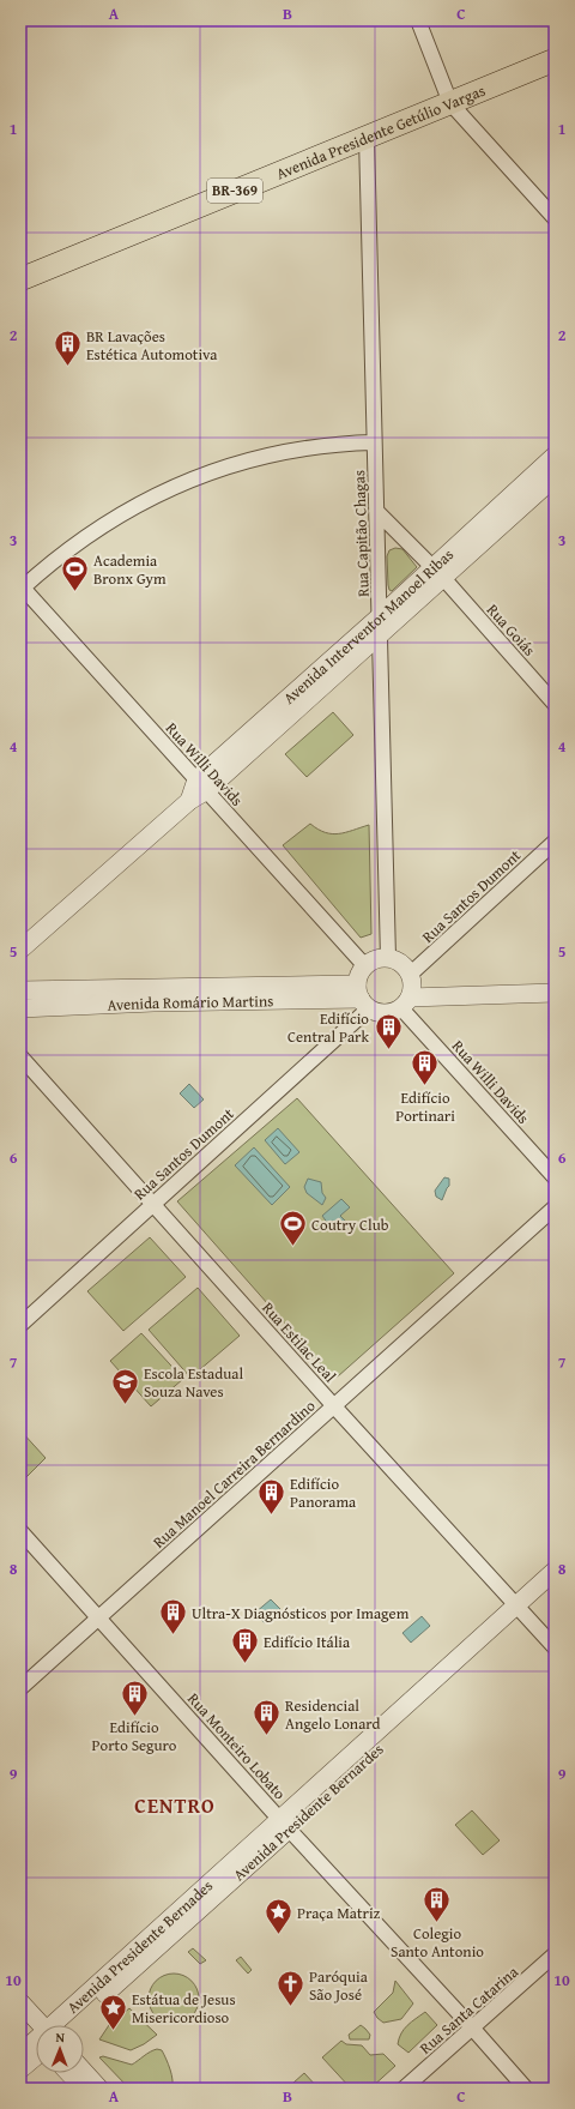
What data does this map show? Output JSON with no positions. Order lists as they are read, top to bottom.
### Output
{
  "streets": {
    "main road": ["Avenida Presidente Getúlio Vargas", "BR-369"],
    "street": [
      "Rua Capitão Chagas",
      "Avenida Interventor Manoel Ribas",
      "Rua Goiás",
      "Rua Willi Davids",
      "Rua Santos Dumont",
      "Avenida Romário Martins",
      "Rua Estilac Leal",
      "Rua Manoel Carreira Bernardino",
      "Rua Monteiro Lobato",
      "Avenida Presidente Bernardes",
      "Avenida Presidente Bernades",
      "Rua Santa Catarina"
    ]
  },
  "crossings": [
    ["Avenida Presidente Getúlio Vargas", "Rua Capitão Chagas"],
    ["Rua Capitão Chagas", "Avenida Interventor Manoel Ribas"],
    ["Rua Capitão Chagas", "Rua Goiás"],
    ["Rua Capitão Chagas", "Rua Willi Davids"],
    ["Rua Capitão Chagas", "Rua Santos Dumont"],
    ["Rua Capitão Chagas", "Avenida Romário Martins"],
    ["Avenida Interventor Manoel Ribas", "Rua Goiás"],
    ["Avenida Interventor Manoel Ribas", "Rua Willi Davids"],
    ["Rua Willi Davids", "Rua Santos Dumont"],
    ["Rua Willi Davids", "Avenida Romário Martins"],
    ["Rua Santos Dumont", "Avenida Romário Martins"],
    ["Rua Santos Dumont", "Rua Estilac Leal"],
    ["Rua Estilac Leal", "Rua Manoel Carreira Bernardino"],
    ["Rua Estilac Leal", "Avenida Presidente Bernardes"],
    ["Rua Manoel Carreira Bernardino", "Rua Monteiro Lobato"],
    ["Rua Monteiro Lobato", "Avenida Presidente Bernardes"],
    ["Rua Monteiro Lobato", "Avenida Presidente Bernades"],
    ["Rua Monteiro Lobato", "Rua Santa Catarina"],
    ["Avenida Presidente Bernardes", "Avenida Presidente Bernades"]
  ],
  "districts": ["CENTRO"],
  "places": {
    "building": [
      "BR Lavações Estética Automotiva",
      "Edifício Central Park",
      "Edifício Portinari",
      "Edifício Panorama",
      "Ultra-X Diagnósticos por Imagem",
      "Edifício Itália",
      "Edifício Porto Seguro",
      "Residencial Angelo Lonard",
      "Colegio Santo Antonio"
    ],
    "sports": ["Academia Bronx Gym", "Coutry Club"],
    "school or university": ["Escola Estadual Souza Naves"],
    "place": ["Praça Matriz", "Estátua de Jesus Misericordioso"],
    "church": ["Paróquia São José"]
  },
  "north": "top",
  "grid": {
    "columns": ["A", "B", "C"],
    "rows": [
      "1",
      "2",
      "3",
      "4",
      "5",
      "6",
      "7",
      "8",
      "9",
      "10"
    ]
  }
}
